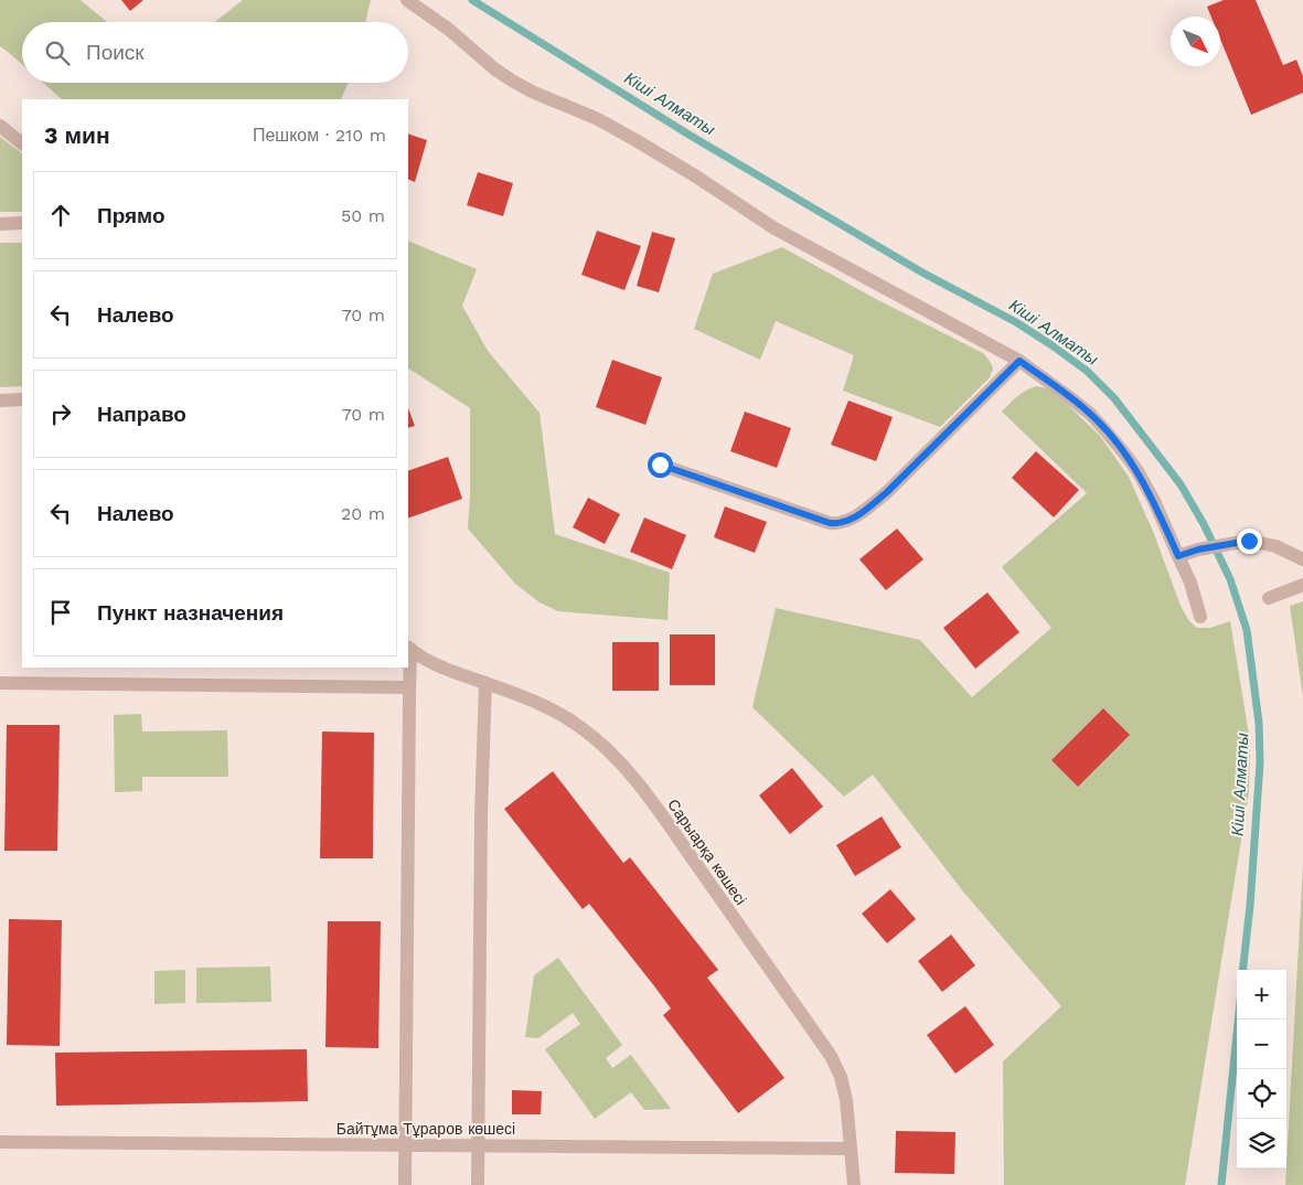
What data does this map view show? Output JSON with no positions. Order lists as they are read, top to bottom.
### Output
{
  "streets": {
    "street": ["Сарыарқа көшесі", "Байтұма Тұраров көшесі"]
  },
  "crossings": [
    ["Сарыарқа көшесі", "Байтұма Тұраров көшесі"]
  ],
  "water": ["Кіші Алматы"],
  "north": "bottom right",
  "page": {
    "search": "Поиск",
    "heading": ["3 мин", "Пешком · 210 m"],
    "list": [
      ["Прямо", "50 m"],
      ["Налево", "70 m"],
      ["Направо", "70 m"],
      ["Налево", "20 m"],
      "Пункт назначения"
    ],
    "map_buttons": ["+", "−"]
  }
}
